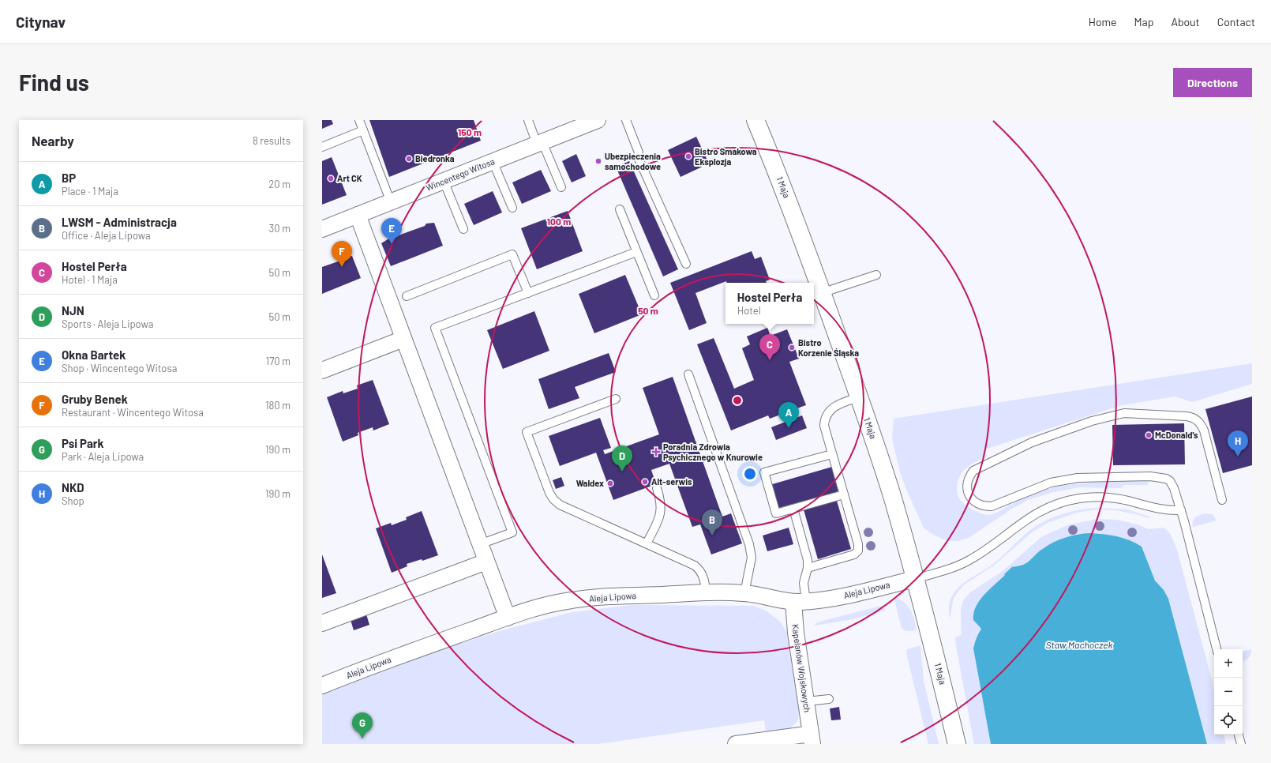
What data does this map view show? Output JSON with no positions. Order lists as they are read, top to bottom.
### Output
{
  "streets": {
    "street": [
      "Wincentego Witosa",
      "1 Maja",
      "Aleja Lipowa",
      "Kapelanów Wojskowych"
    ]
  },
  "crossings": [
    ["1 Maja", "Aleja Lipowa"],
    ["Aleja Lipowa", "Kapelanów Wojskowych"]
  ],
  "water": ["Staw Machoczek"],
  "places": {
    "other": [
      "Bistro Smakowa Eksplozja",
      "Biedronka",
      "Ubezpieczenia samochodowe",
      "Art CK",
      "Bistro Korzenie Śląska",
      "McDonald's",
      "Alt-serwis",
      "Waldex"
    ],
    "health": ["Poradnia Zdrowia Psychicznego w Knurowie"]
  },
  "page": {
    "header": "Citynav",
    "nav": [
      "Home",
      "Map",
      "About",
      "Contact"
    ],
    "buttons": "Directions",
    "title": "Find us",
    "heading": ["Nearby", "8 results"],
    "list": [
      {
        "mark": "A",
        "name": "BP",
        "note": "Place · 1 Maja",
        "value": "20 m"
      },
      {
        "mark": "B",
        "name": "LWSM - Administracja",
        "note": "Office · Aleja Lipowa",
        "value": "30 m"
      },
      {
        "mark": "C",
        "name": "Hostel Perła",
        "note": "Hotel · 1 Maja",
        "value": "50 m"
      },
      {
        "mark": "D",
        "name": "NJN",
        "note": "Sports · Aleja Lipowa",
        "value": "50 m"
      },
      {
        "mark": "E",
        "name": "Okna Bartek",
        "note": "Shop · Wincentego Witosa",
        "value": "170 m"
      },
      {
        "mark": "F",
        "name": "Gruby Benek",
        "note": "Restaurant · Wincentego Witosa",
        "value": "180 m"
      },
      {
        "mark": "G",
        "name": "Psi Park",
        "note": "Park · Aleja Lipowa",
        "value": "190 m"
      },
      {
        "mark": "H",
        "name": "NKD",
        "note": "Shop",
        "value": "190 m"
      }
    ],
    "pins": [
      "E",
      "F",
      "C",
      "A",
      "H",
      "D",
      "B",
      "G"
    ],
    "popup": ["Hostel Perła", "Hotel"],
    "map_buttons": ["+", "−"]
  },
  "rings": ["150 m", "100 m", "50 m"]
}
